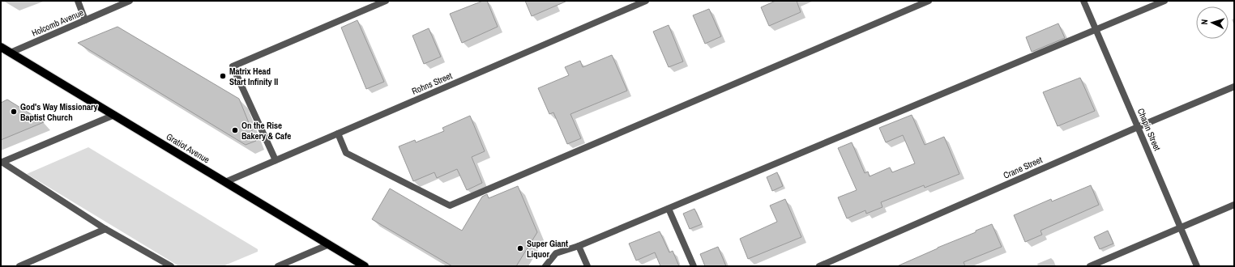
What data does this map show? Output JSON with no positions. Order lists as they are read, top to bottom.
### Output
{
  "streets": {
    "main road": ["Gratiot Avenue"],
    "street": [
      "Holcomb Avenue",
      "Rohns Street",
      "Chapin Street",
      "Crane Street"
    ]
  },
  "crossings": [
    ["Holcomb Avenue", "Gratiot Avenue"],
    ["Rohns Street", "Gratiot Avenue"],
    ["Chapin Street", "Crane Street"]
  ],
  "places": [
    "Matrix Head Start Infinity II",
    "God's Way Missionary Baptist Church",
    "On the Rise Bakery & Cafe",
    "Super Giant Liquor"
  ],
  "north": "left"
}
